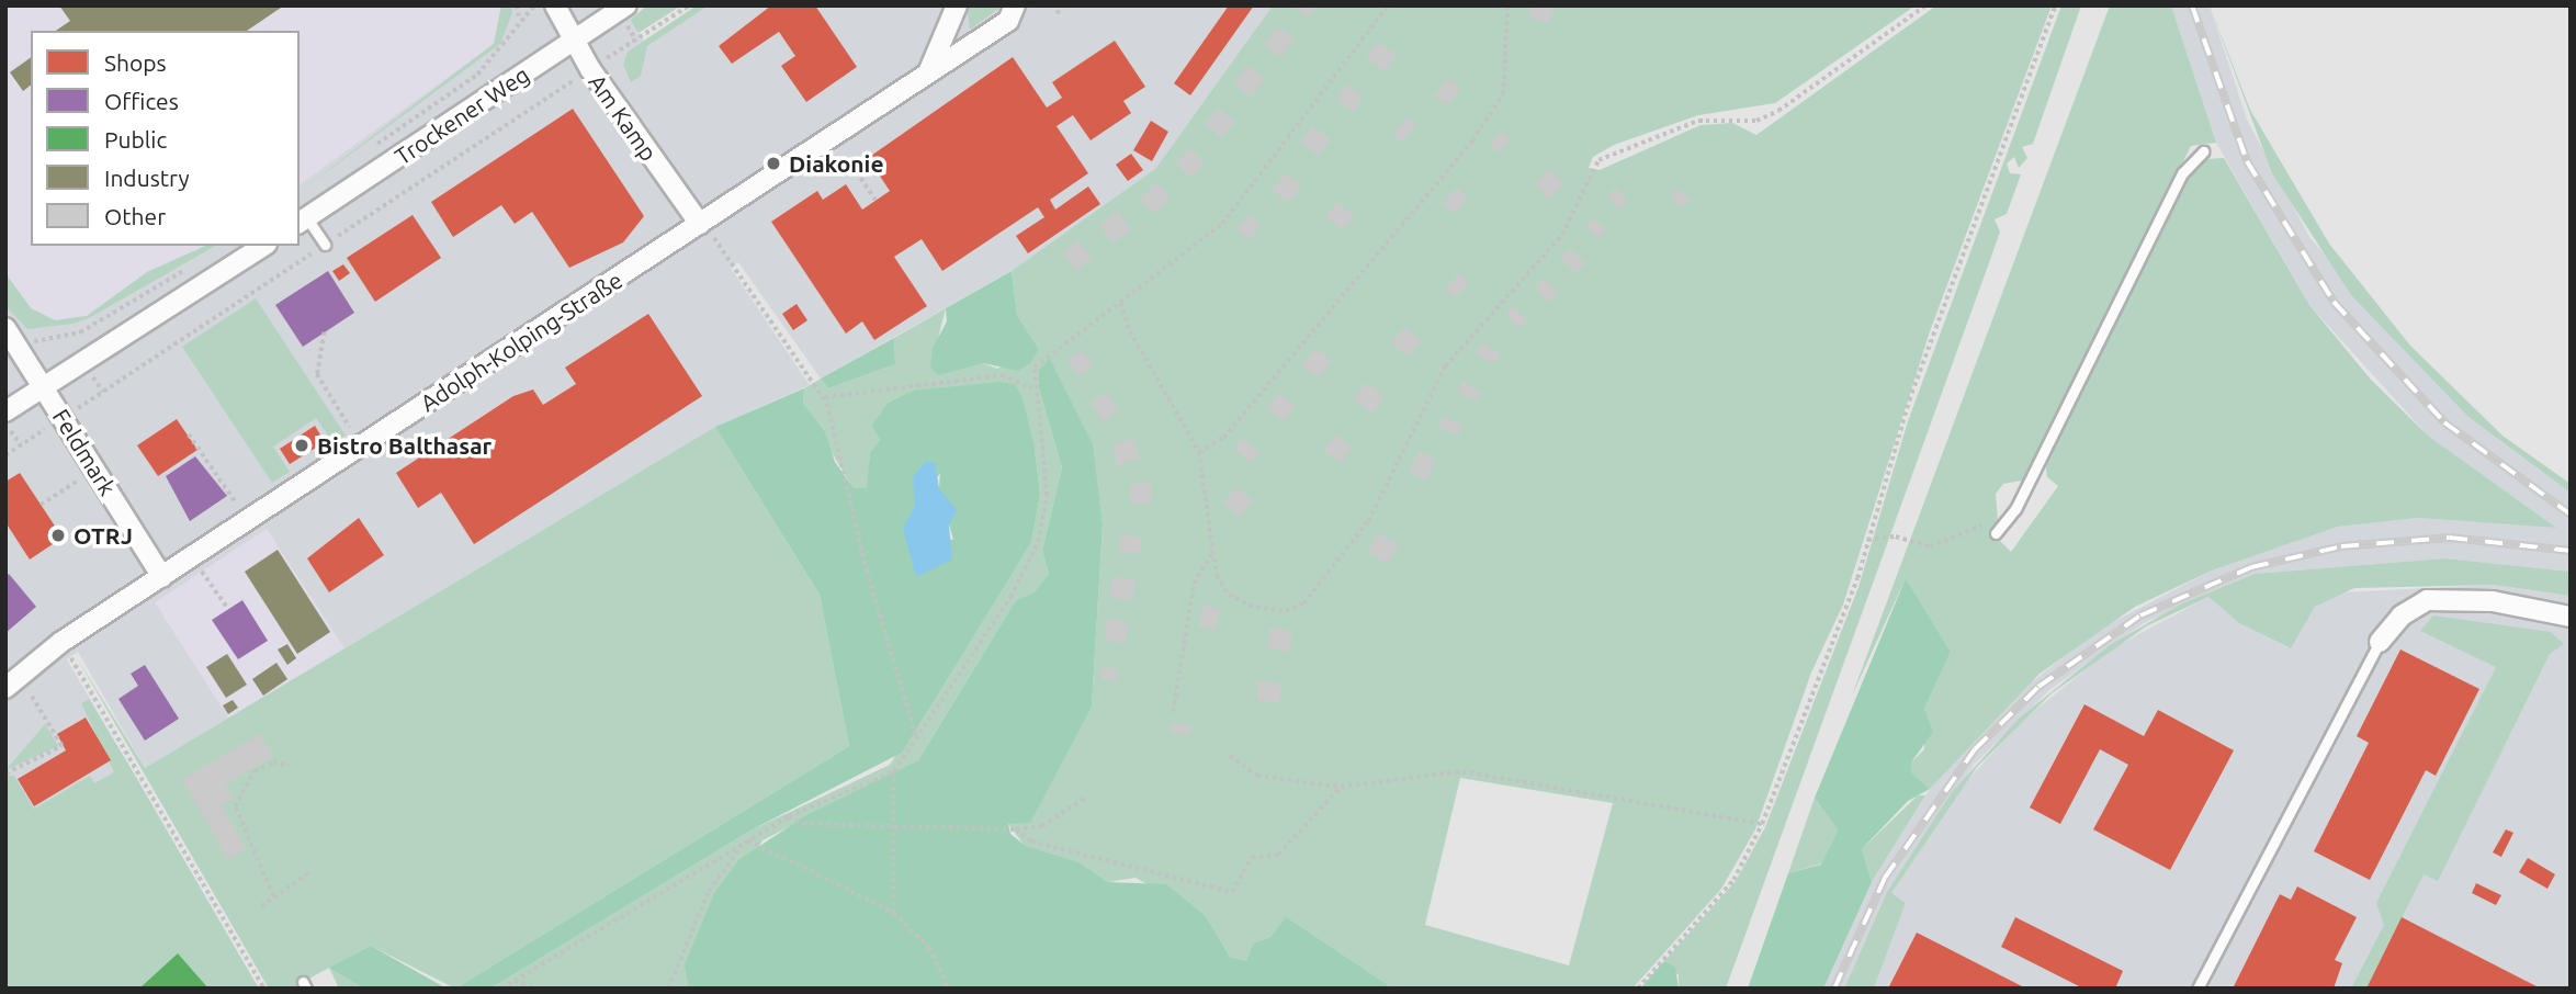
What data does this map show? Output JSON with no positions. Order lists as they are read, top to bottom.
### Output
{
  "streets": {
    "street": [
      "Trockener Weg",
      "Am Kamp",
      "Adolph-Kolping-Straße",
      "Feldmark"
    ]
  },
  "crossings": [
    ["Trockener Weg", "Am Kamp"],
    ["Am Kamp", "Adolph-Kolping-Straße"],
    ["Adolph-Kolping-Straße", "Feldmark"]
  ],
  "places": ["Diakonie", "Bistro Balthasar", "OTRJ"],
  "legend": [
    "Shops",
    "Offices",
    "Public",
    "Industry",
    "Other"
  ]
}
